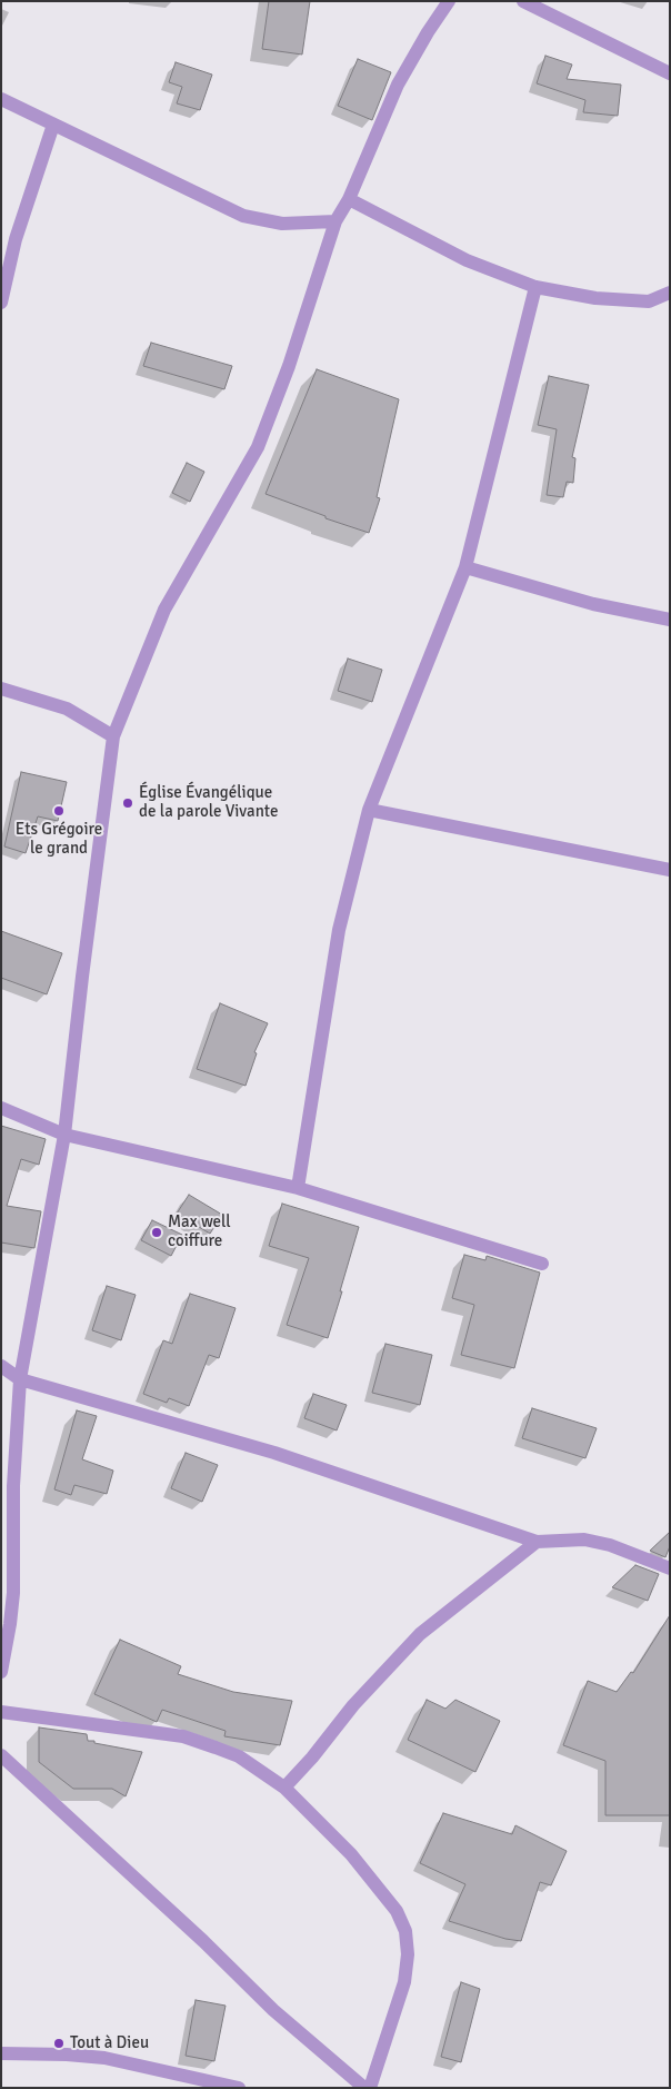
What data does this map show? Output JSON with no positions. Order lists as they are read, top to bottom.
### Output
{
  "places": [
    "Église Évangélique de la parole Vivante",
    "Ets Grégoire le grand",
    "Max well coiffure",
    "Tout à Dieu"
  ]
}
